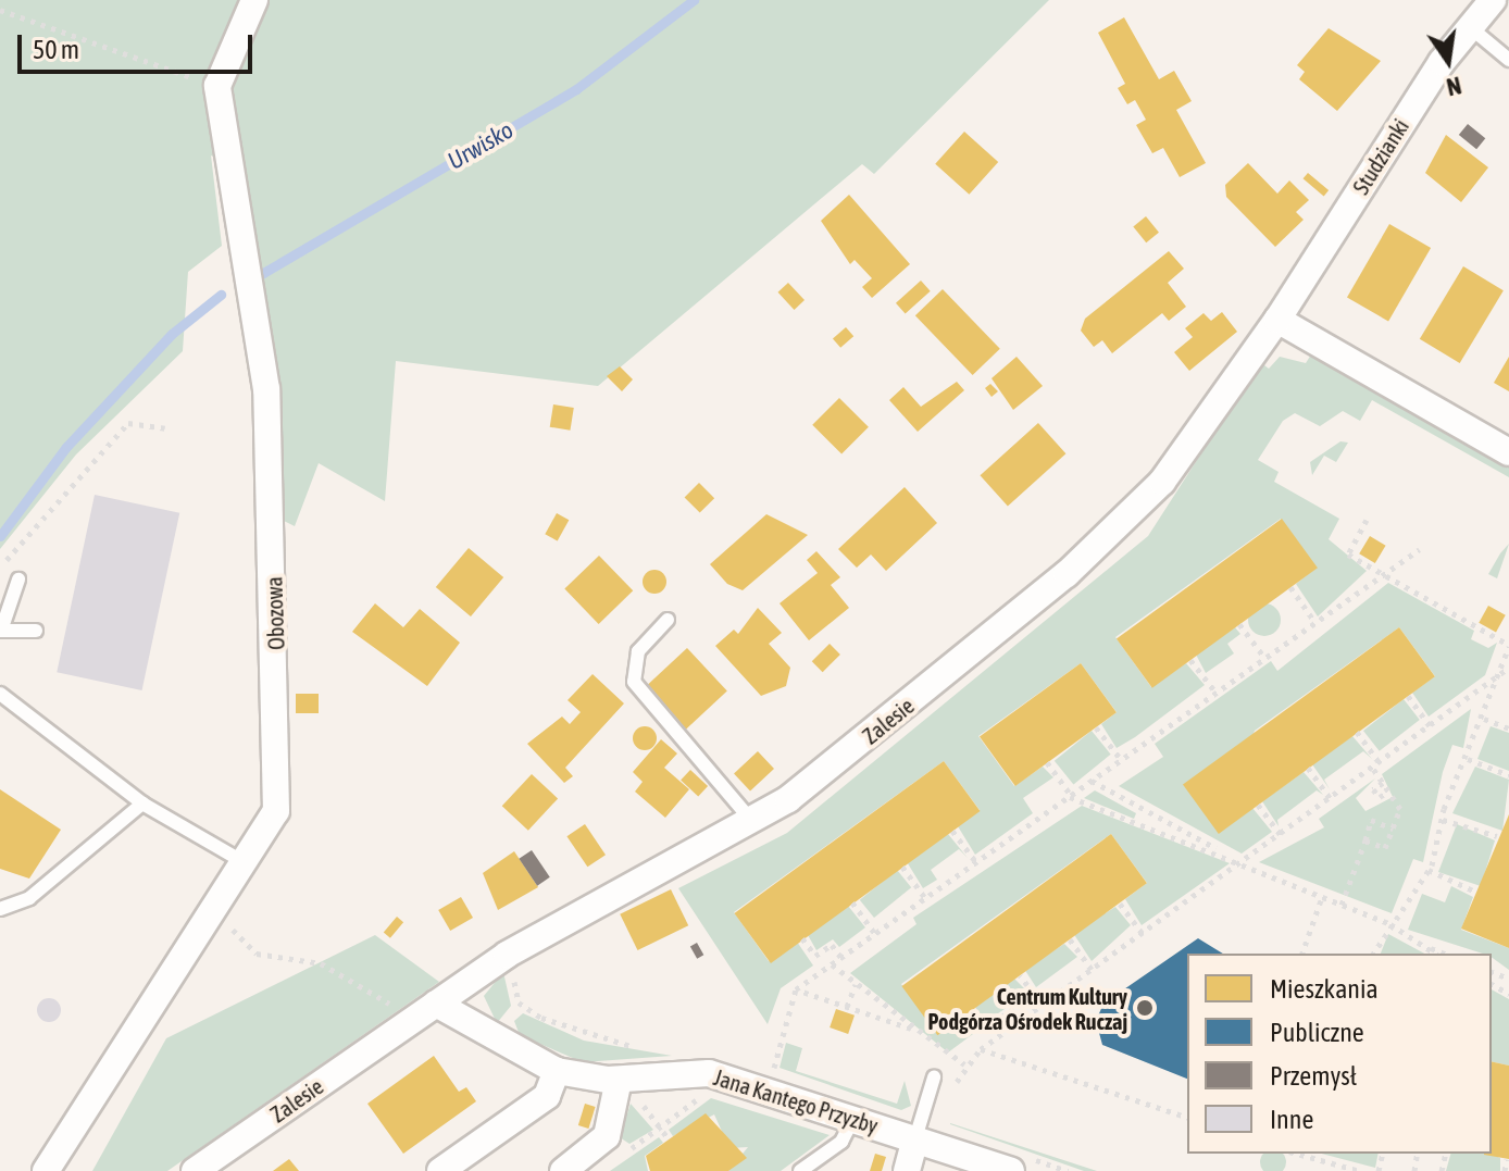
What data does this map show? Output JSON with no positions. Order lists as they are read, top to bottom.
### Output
{
  "streets": {
    "street": [
      "Studzianki",
      "Obozowa",
      "Zalesie",
      "Jana Kantego Przyzby"
    ]
  },
  "crossings": [
    ["Studzianki", "Zalesie"],
    ["Zalesie", "Jana Kantego Przyzby"]
  ],
  "water": ["Urwisko"],
  "places": ["Centrum Kultury Podgórza Ośrodek Ruczaj"],
  "legend": [
    "Mieszkania",
    "Publiczne",
    "Przemysł",
    "Inne"
  ],
  "scale_bar": "50 m",
  "north": "bottom"
}
